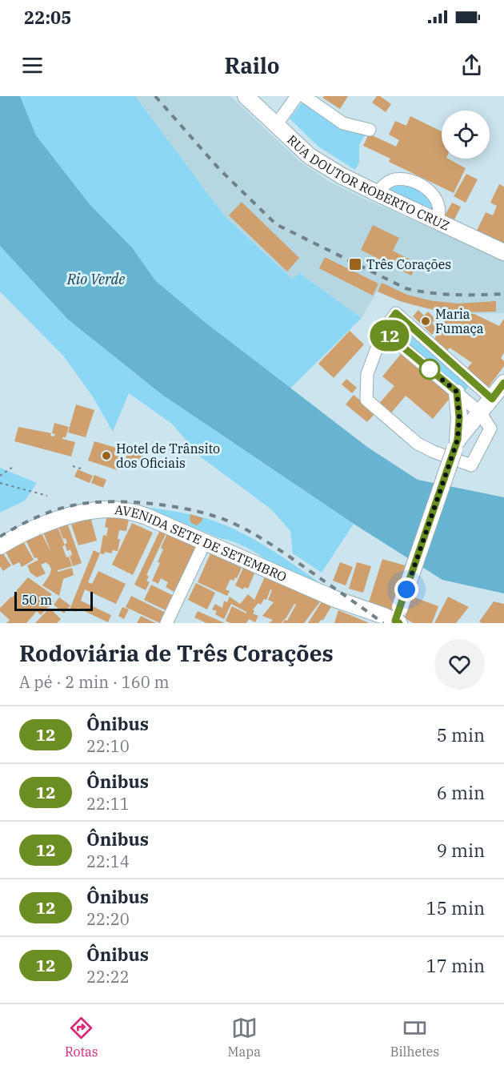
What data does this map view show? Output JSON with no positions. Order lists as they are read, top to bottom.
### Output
{
  "streets": {
    "main road": ["RUA DOUTOR ROBERTO CRUZ", "AVENIDA SETE DE SETEMBRO"]
  },
  "water": ["Rio Verde"],
  "places": {
    "transit": ["Três Corações"],
    "other": ["Maria Fumaça", "Hotel de Trânsito dos Oficiais"]
  },
  "lines": ["bus line 12"],
  "scale_bar": "50 m",
  "page": {
    "status": "22:05",
    "header": "Railo",
    "on_map": "12",
    "scale": "50 m",
    "heading": ["Rodoviária de Três Corações", "A pé · 2 min · 160 m"],
    "list": [
      {
        "mark": "12",
        "name": "Ônibus",
        "note": "22:10",
        "value": "5 min"
      },
      {
        "mark": "12",
        "name": "Ônibus",
        "note": "22:11",
        "value": "6 min"
      },
      {
        "mark": "12",
        "name": "Ônibus",
        "note": "22:14",
        "value": "9 min"
      },
      {
        "mark": "12",
        "name": "Ônibus",
        "note": "22:20",
        "value": "15 min"
      },
      {
        "mark": "12",
        "name": "Ônibus",
        "note": "22:22",
        "value": "17 min"
      }
    ],
    "tabs": ["Rotas", "Mapa", "Bilhetes"]
  }
}
